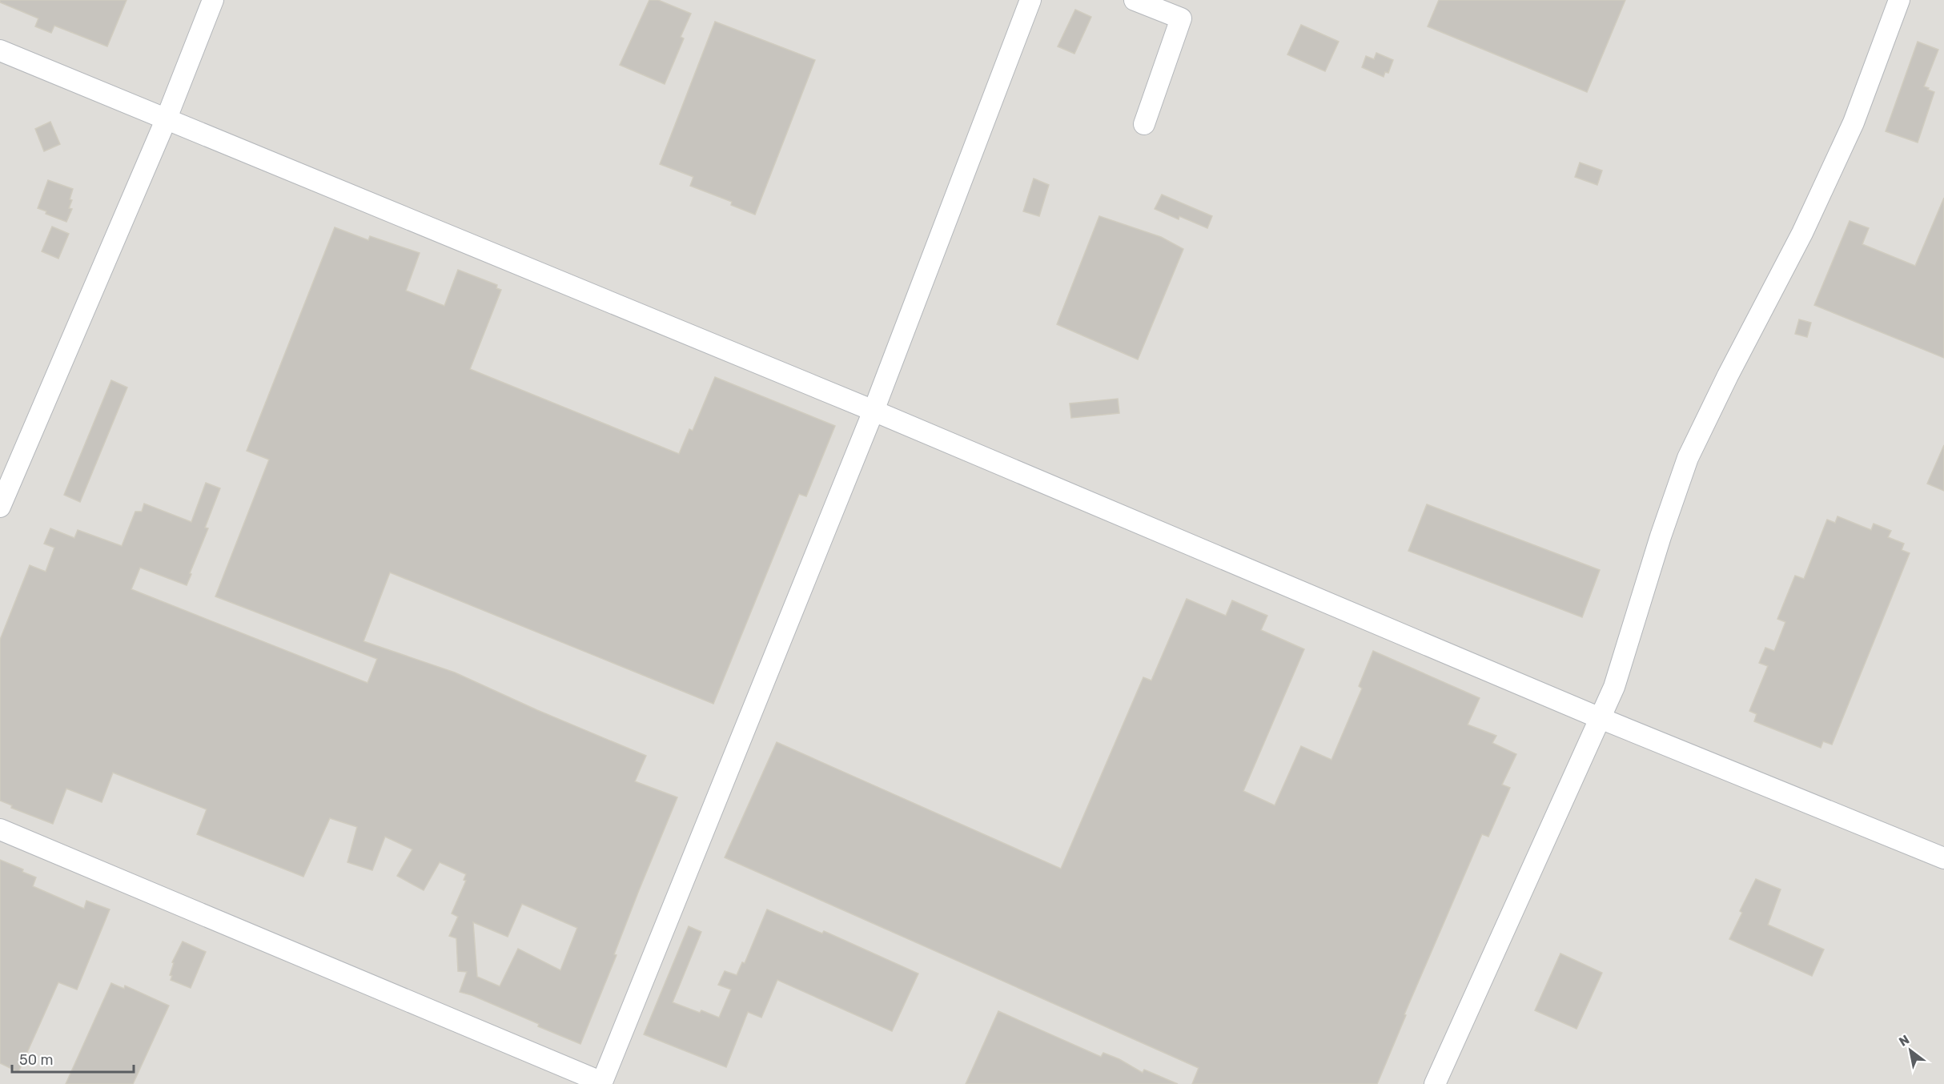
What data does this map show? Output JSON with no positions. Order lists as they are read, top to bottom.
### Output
{
  "scale_bar": "50 m",
  "north": "top left"
}
